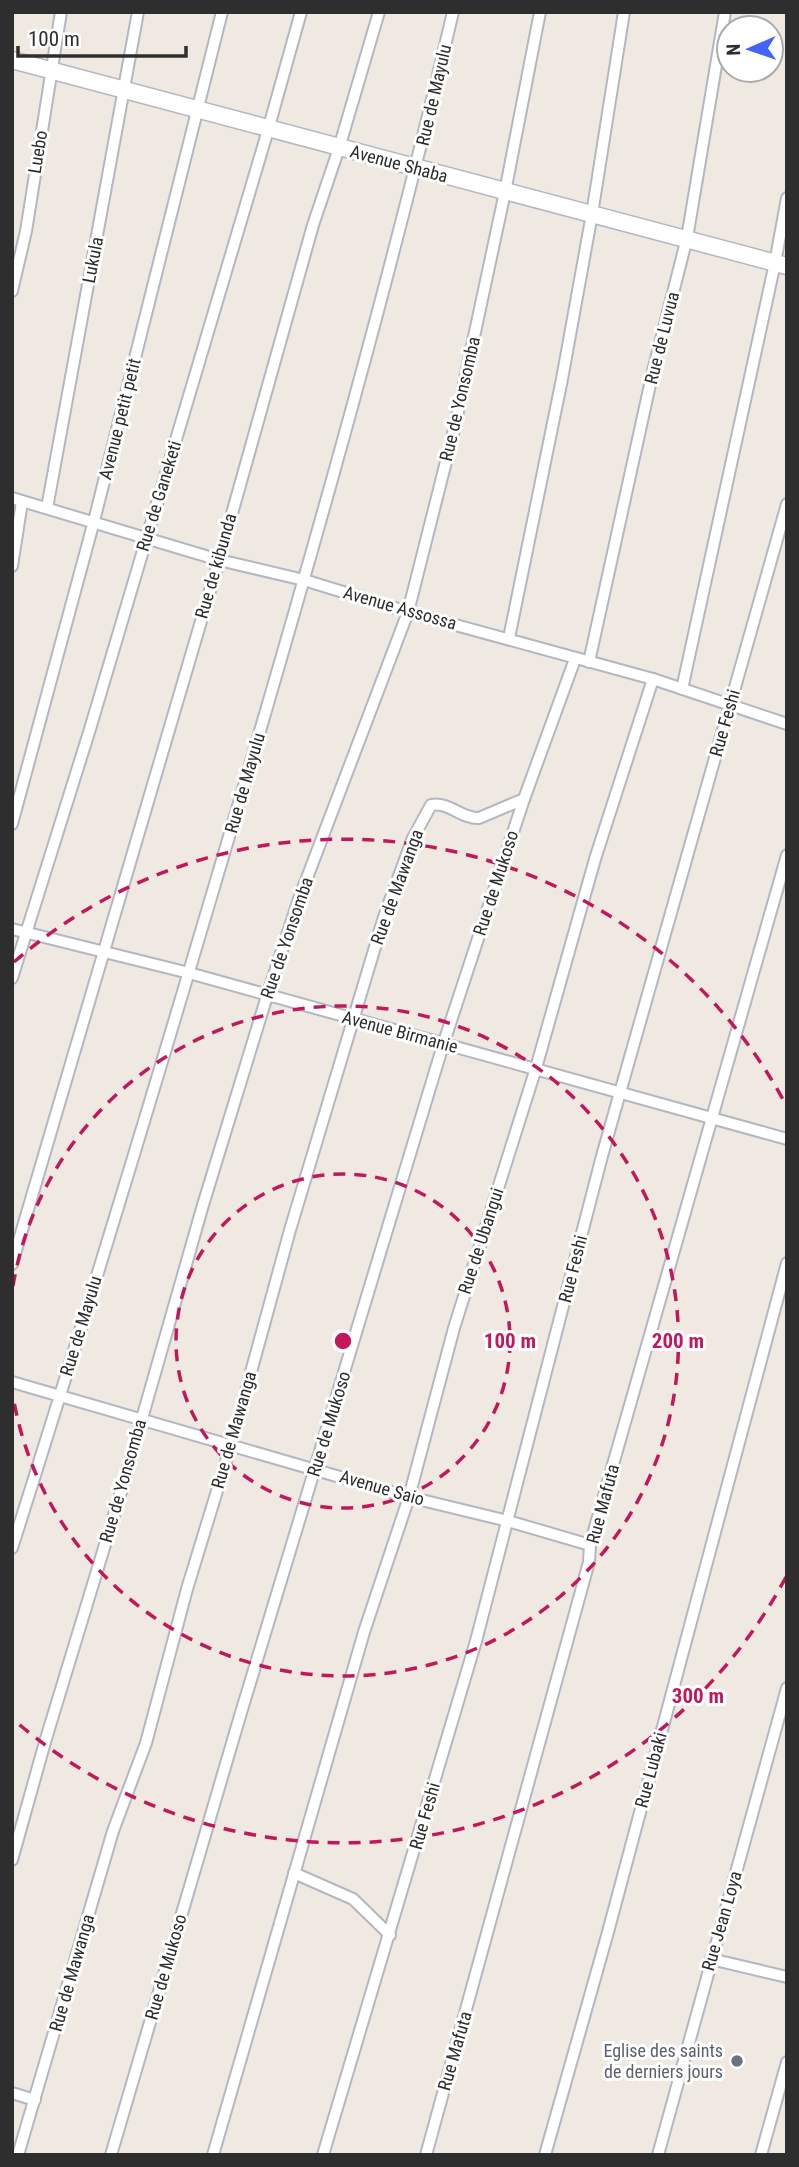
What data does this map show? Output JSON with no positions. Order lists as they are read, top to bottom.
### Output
{
  "streets": {
    "street": [
      "Rue de Mayulu",
      "Luebo",
      "Avenue Shaba",
      "Lukula",
      "Rue de Luvua",
      "Rue de Yonsomba",
      "Avenue petit petit",
      "Rue de Ganeketi",
      "Rue de kibunda",
      "Avenue Assossa",
      "Rue Feshi",
      "Rue de Mukoso",
      "Rue de Mawanga",
      "Avenue Birmanie",
      "Rue de Ubangui",
      "Avenue Saio",
      "Rue Mafuta",
      "Rue Lubaki",
      "Rue Jean Loya"
    ]
  },
  "crossings": [
    ["Rue de Mayulu", "Avenue Shaba"],
    ["Rue de Mayulu", "Avenue Assossa"],
    ["Rue de Mayulu", "Avenue Birmanie"],
    ["Rue de Mayulu", "Avenue Saio"],
    ["Luebo", "Avenue Shaba"],
    ["Avenue Shaba", "Lukula"],
    ["Avenue Shaba", "Rue de Luvua"],
    ["Avenue Shaba", "Rue de Yonsomba"],
    ["Avenue Shaba", "Avenue petit petit"],
    ["Avenue Shaba", "Rue de Ganeketi"],
    ["Avenue Shaba", "Rue de kibunda"],
    ["Lukula", "Avenue Assossa"],
    ["Rue de Luvua", "Avenue Assossa"],
    ["Rue de Yonsomba", "Avenue Assossa"],
    ["Rue de Yonsomba", "Avenue Birmanie"],
    ["Rue de Yonsomba", "Avenue Saio"],
    ["Avenue petit petit", "Avenue Assossa"],
    ["Rue de Ganeketi", "Avenue Assossa"],
    ["Rue de Ganeketi", "Avenue Birmanie"],
    ["Rue de kibunda", "Avenue Assossa"],
    ["Rue de kibunda", "Avenue Birmanie"],
    ["Avenue Assossa", "Rue Feshi"],
    ["Avenue Assossa", "Rue de Mukoso"],
    ["Avenue Assossa", "Rue de Ubangui"],
    ["Rue Feshi", "Avenue Birmanie"],
    ["Rue Feshi", "Avenue Saio"],
    ["Rue de Mukoso", "Rue de Mawanga"],
    ["Rue de Mukoso", "Avenue Birmanie"],
    ["Rue de Mukoso", "Avenue Saio"],
    ["Rue de Mawanga", "Avenue Birmanie"],
    ["Rue de Mawanga", "Avenue Saio"],
    ["Avenue Birmanie", "Rue de Ubangui"],
    ["Avenue Birmanie", "Rue Mafuta"],
    ["Rue de Ubangui", "Avenue Saio"],
    ["Avenue Saio", "Rue Mafuta"]
  ],
  "places": ["Eglise des saints de derniers jours"],
  "scale_bar": "100 m",
  "north": "left",
  "rings": ["100 m", "200 m", "300 m"]
}
